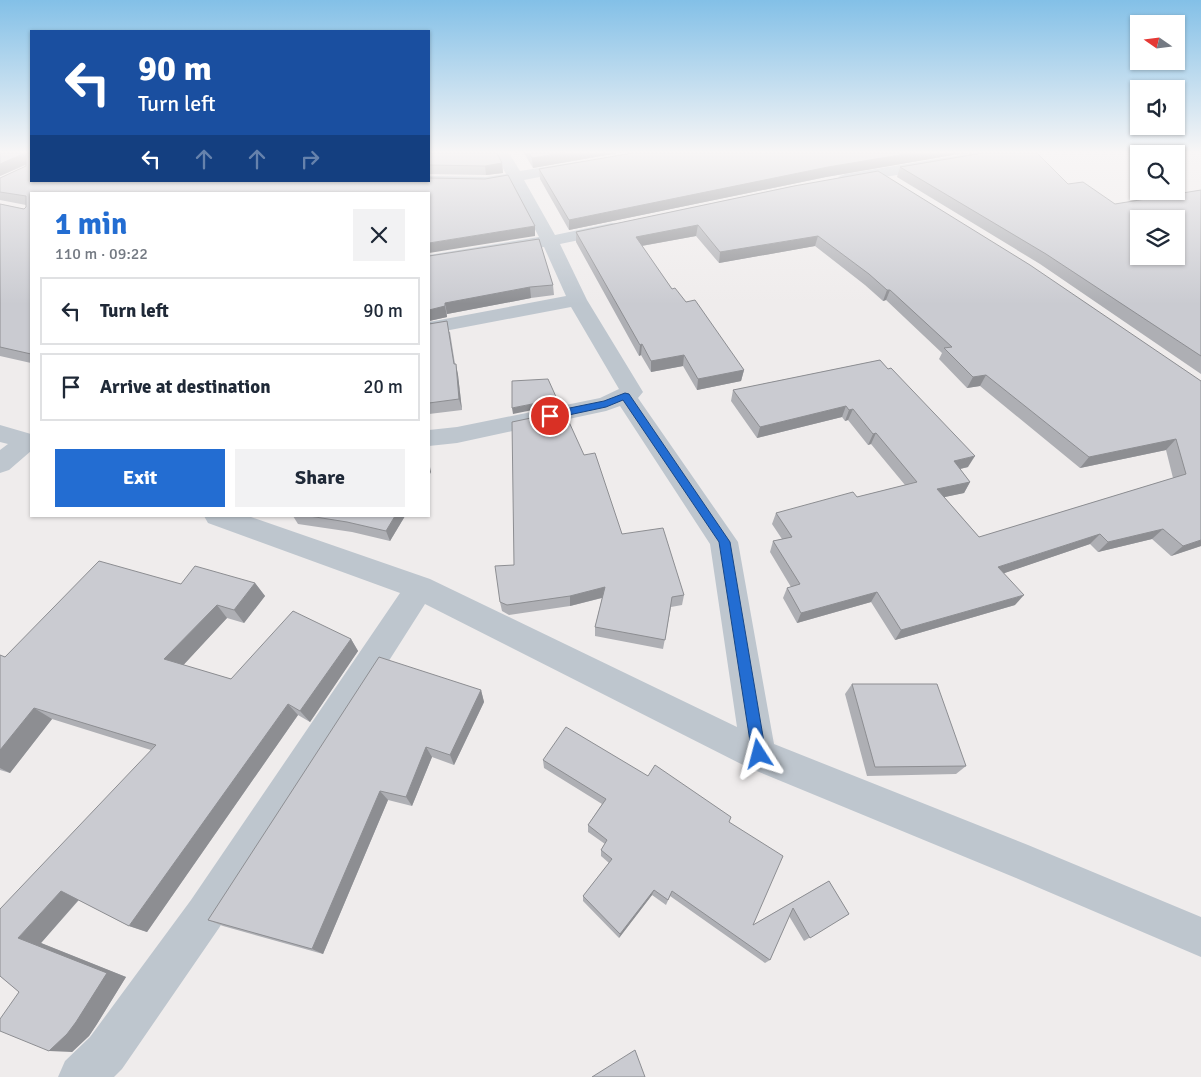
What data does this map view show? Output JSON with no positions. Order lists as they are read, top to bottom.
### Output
{
  "north": "left",
  "page": {
    "turn": ["90 m", "Turn left"],
    "heading": ["1 min", "110 m · 09:22"],
    "list": [
      {
        "name": "Turn left",
        "value": "90 m"
      },
      {
        "name": "Arrive at destination",
        "value": "20 m"
      }
    ],
    "buttons": ["Exit", "Share"]
  }
}
